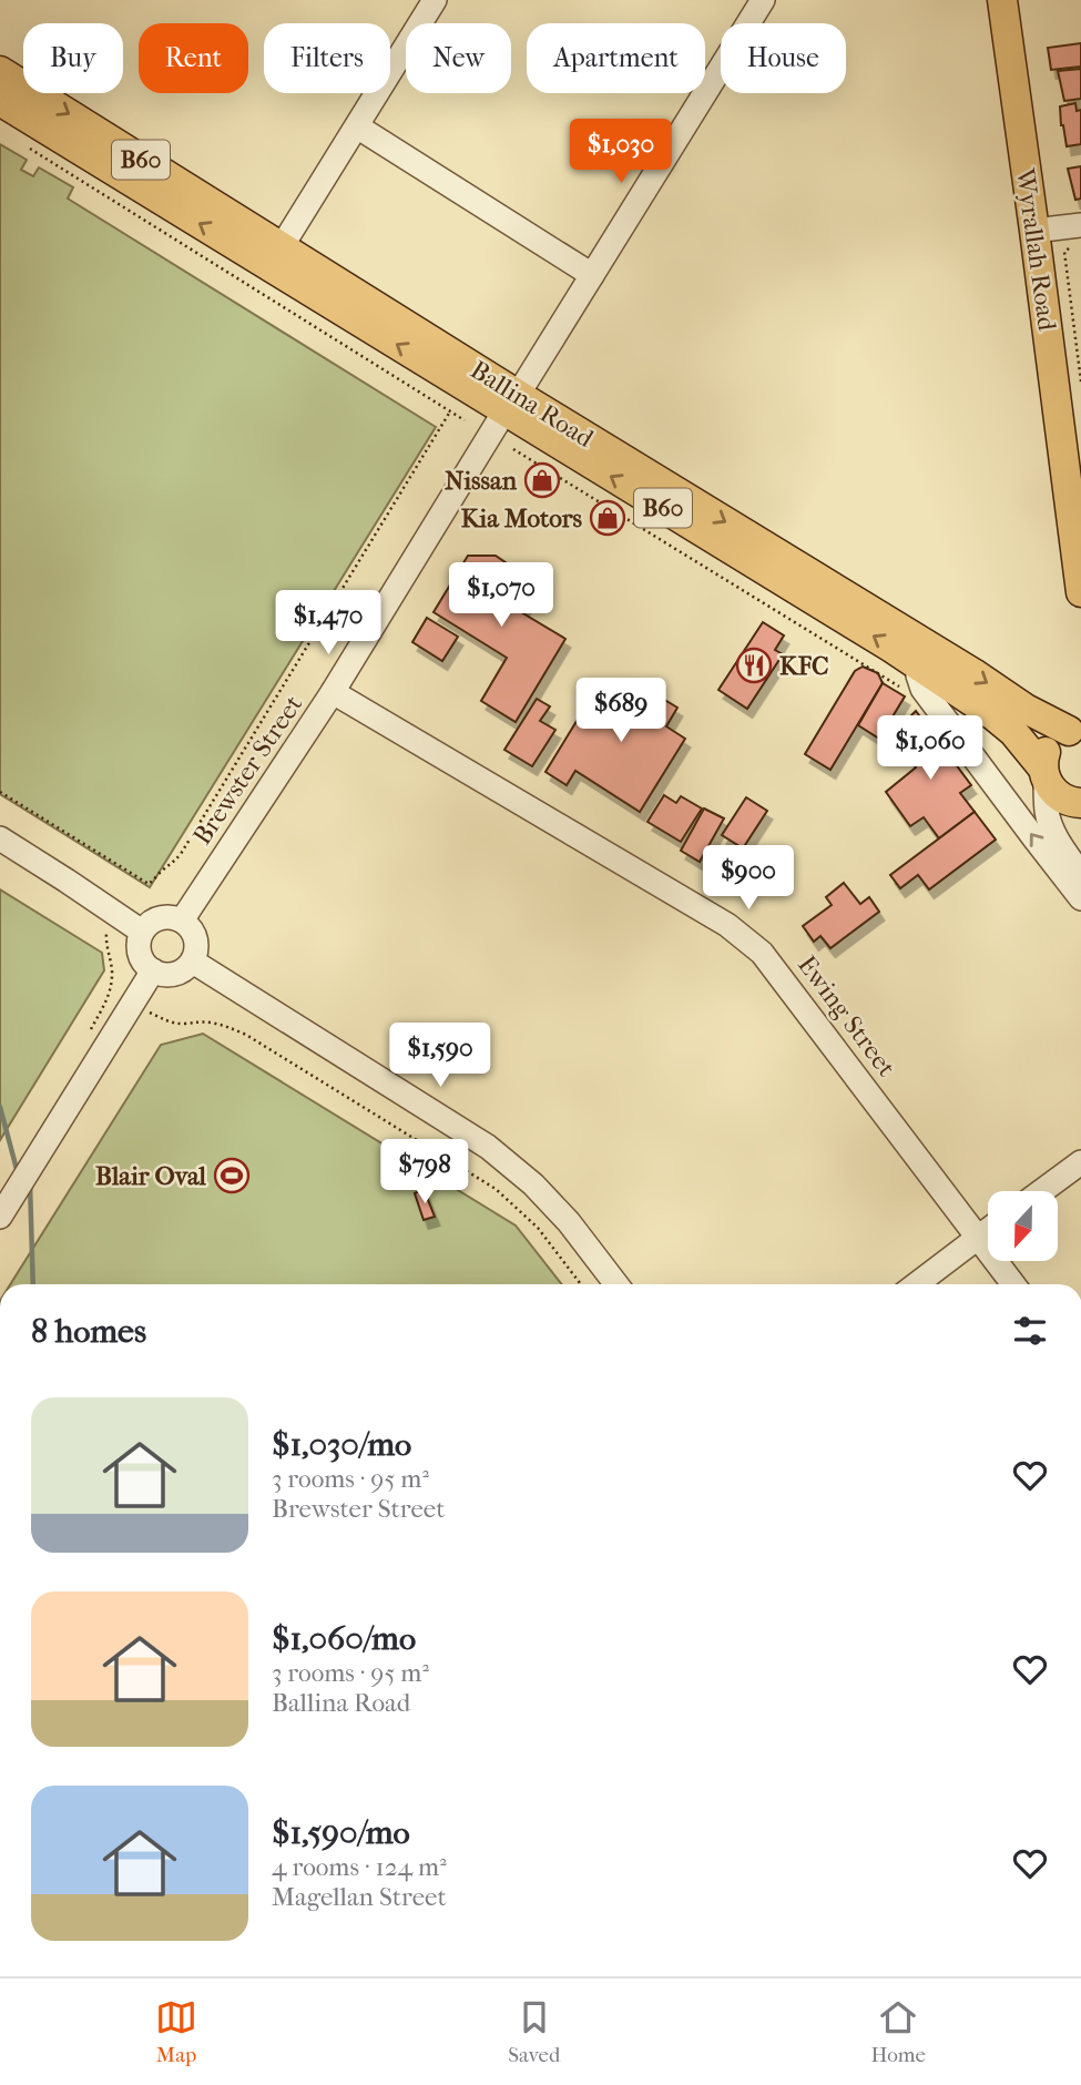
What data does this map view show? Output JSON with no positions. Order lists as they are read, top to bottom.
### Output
{
  "streets": {
    "main road": ["B60", "Wyrallah Road", "Ballina Road"],
    "street": ["Brewster Street", "Ewing Street"]
  },
  "crossings": [
    ["B60", "Ballina Road"],
    ["Ballina Road", "Brewster Street"],
    ["Brewster Street", "Ewing Street"]
  ],
  "places": {
    "shop": ["Nissan", "Kia Motors"],
    "restaurant": ["KFC"],
    "sports": ["Blair Oval"]
  },
  "north": "bottom",
  "page": {
    "chip": [
      "Buy",
      "Rent",
      "Filters",
      "New",
      "Apartment",
      "House"
    ],
    "price": [
      "$1,030",
      "$1,070",
      "$1,470",
      "$689",
      "$1,060",
      "$900",
      "$1,590",
      "$798"
    ],
    "heading": "8 homes",
    "list": [
      {
        "name": "$1,030/mo",
        "note": "3 rooms · 95 m² · Brewster Street"
      },
      {
        "name": "$1,060/mo",
        "note": "3 rooms · 95 m² · Ballina Road"
      },
      {
        "name": "$1,590/mo",
        "note": "4 rooms · 124 m² · Magellan Street"
      }
    ],
    "tabs": ["Map", "Saved", "Home"]
  }
}
